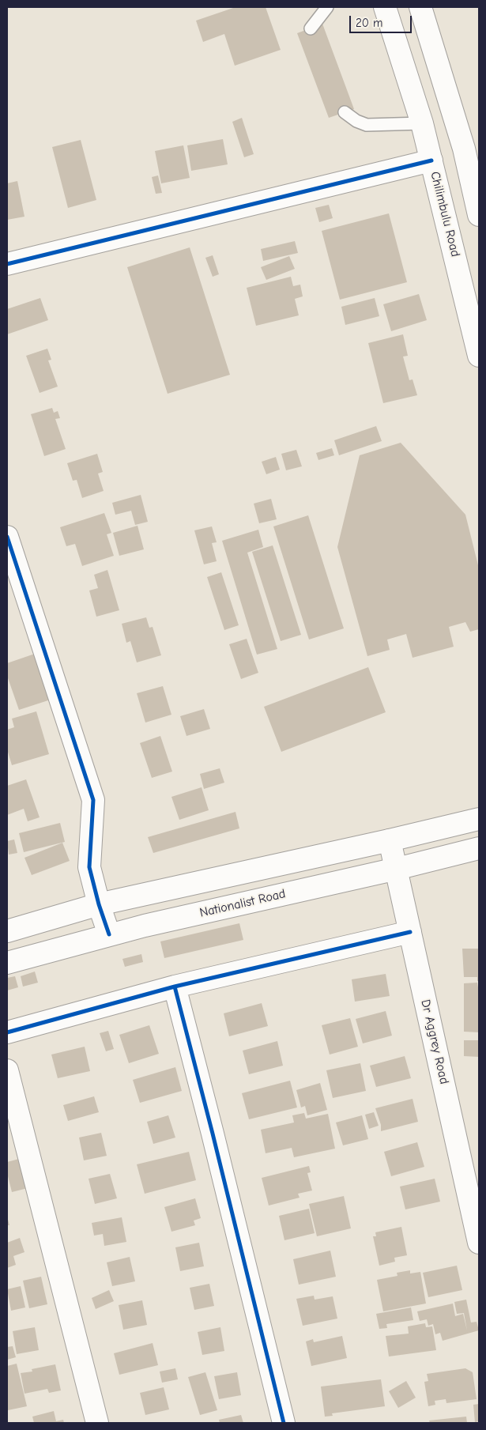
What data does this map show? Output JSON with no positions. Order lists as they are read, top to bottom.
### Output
{
  "streets": {
    "street": ["Chilimbulu Road", "Nationalist Road", "Dr Aggrey Road"]
  },
  "crossings": [
    ["Nationalist Road", "Dr Aggrey Road"]
  ],
  "scale_bar": "20 m"
}
